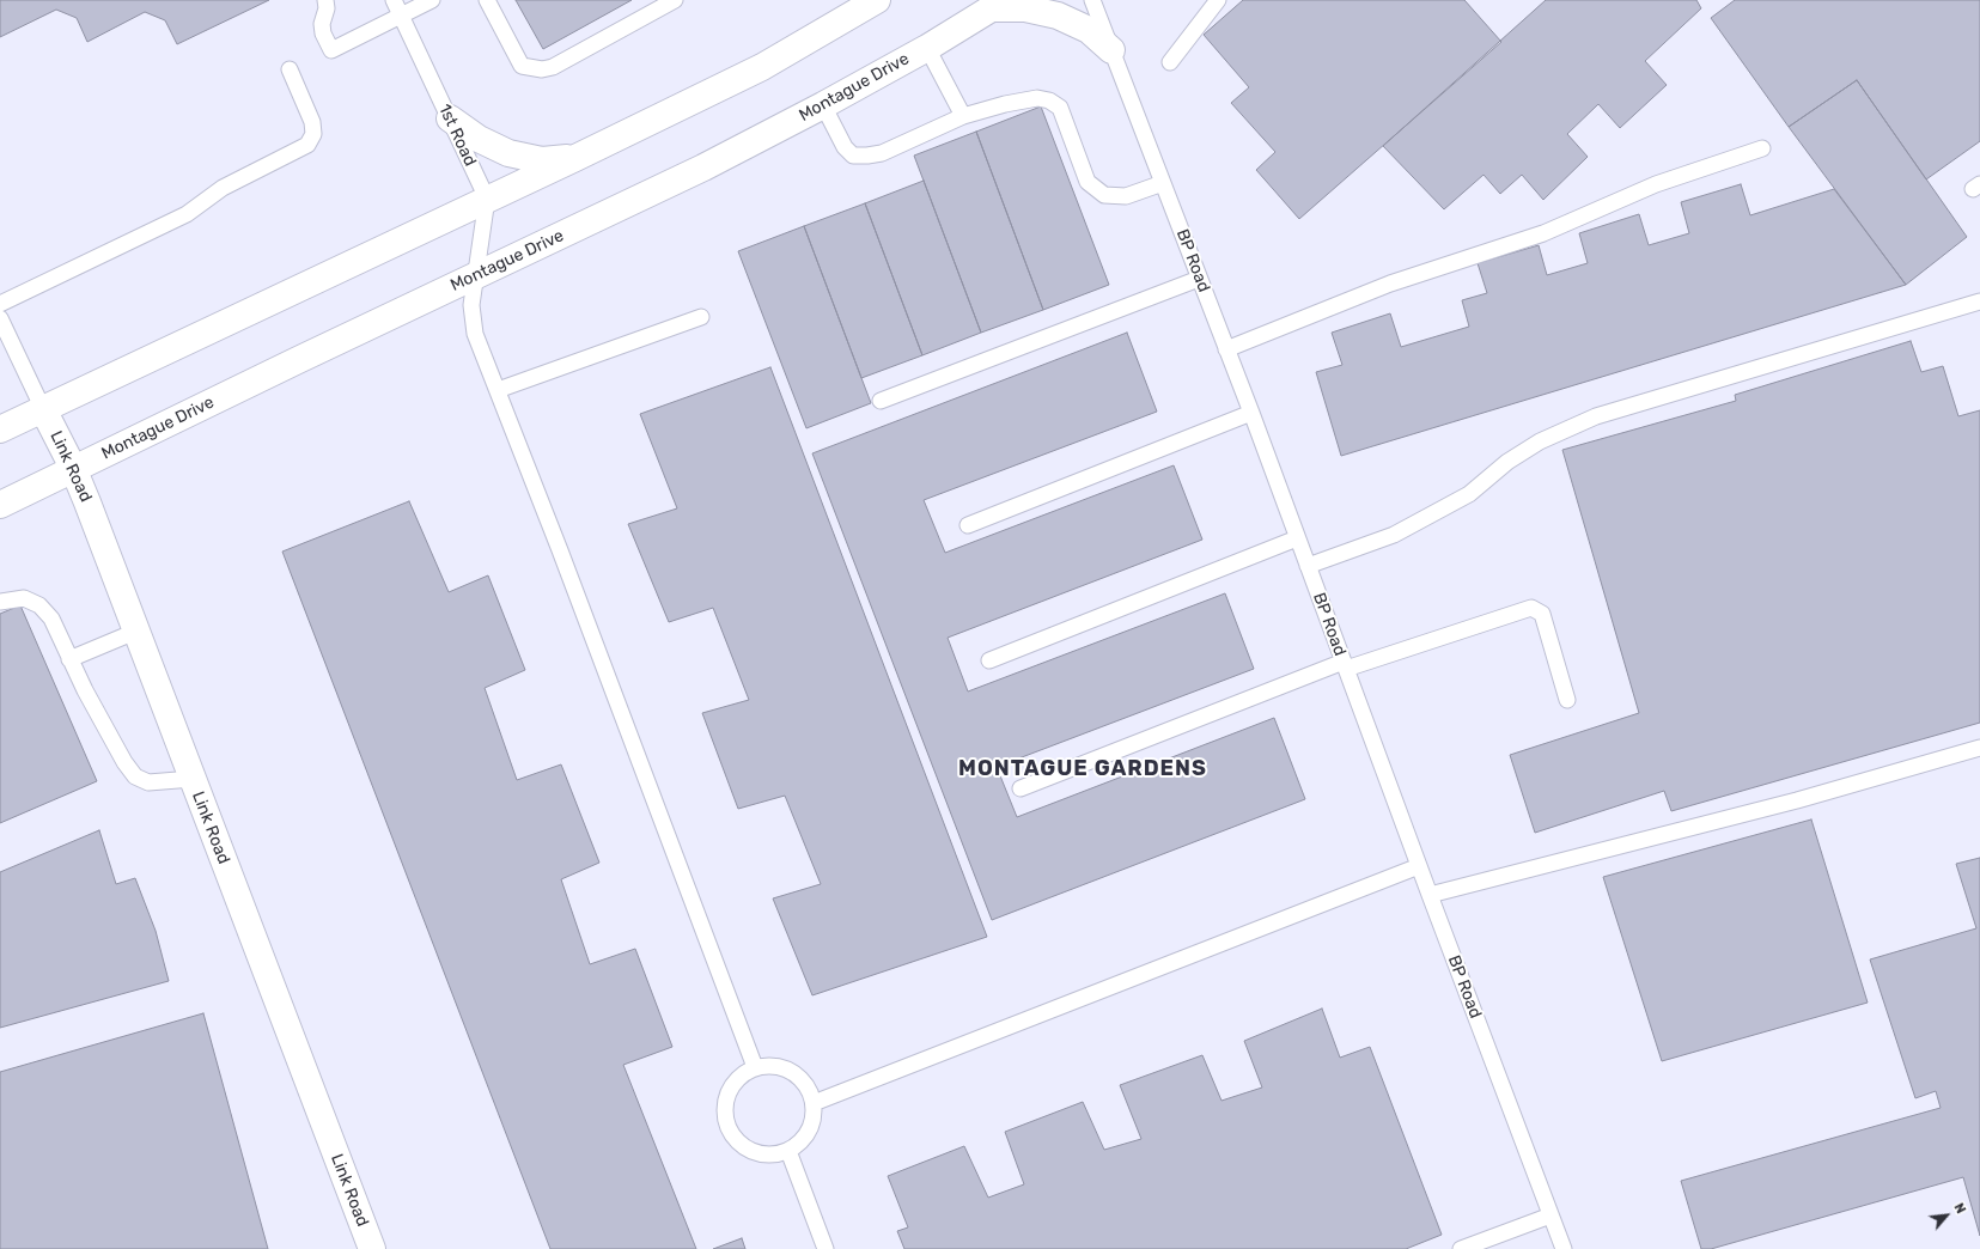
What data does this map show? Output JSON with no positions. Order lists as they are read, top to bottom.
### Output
{
  "streets": {
    "main road": ["Montague Drive", "Link Road"],
    "lane": ["1st Road", "BP Road"]
  },
  "crossings": [
    ["Montague Drive", "Link Road"]
  ],
  "districts": ["MONTAGUE GARDENS"],
  "north": "top right"
}
